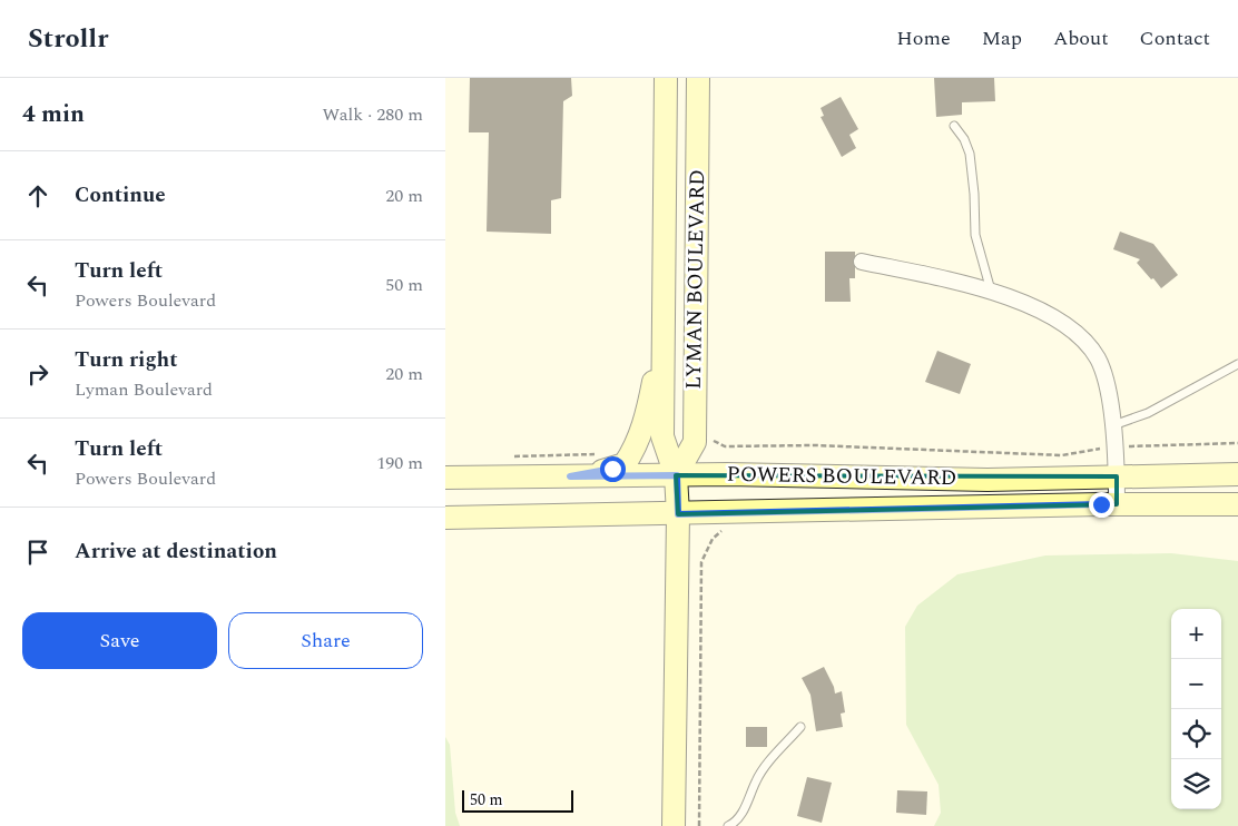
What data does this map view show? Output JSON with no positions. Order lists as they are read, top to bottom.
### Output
{
  "streets": {
    "main road": ["LYMAN BOULEVARD", "POWERS BOULEVARD"]
  },
  "crossings": [
    ["LYMAN BOULEVARD", "POWERS BOULEVARD"]
  ],
  "scale_bar": "50 m",
  "page": {
    "header": "Strollr",
    "nav": [
      "Home",
      "Map",
      "About",
      "Contact"
    ],
    "heading": ["4 min", "Walk · 280 m"],
    "list": [
      ["Continue", "20 m"],
      ["Turn left", "Powers Boulevard", "50 m"],
      ["Turn right", "Lyman Boulevard", "20 m"],
      ["Turn left", "Powers Boulevard", "190 m"],
      "Arrive at destination"
    ],
    "buttons": ["Save", "Share"],
    "map_buttons": ["+", "−"],
    "scale": "50 m"
  }
}
